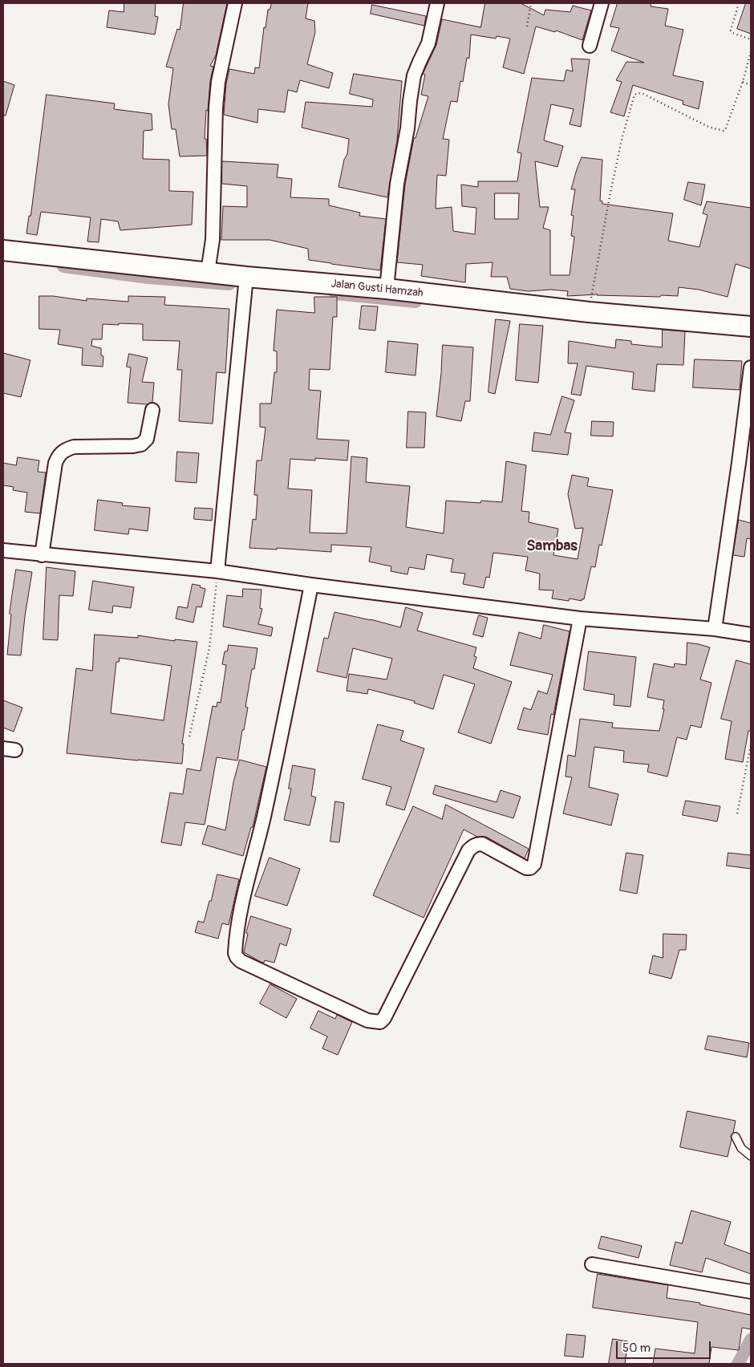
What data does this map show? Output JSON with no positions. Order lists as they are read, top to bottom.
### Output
{
  "streets": {
    "street": ["Jalan Gusti Hamzah"]
  },
  "districts": ["Sambas"],
  "scale_bar": "50 m"
}
